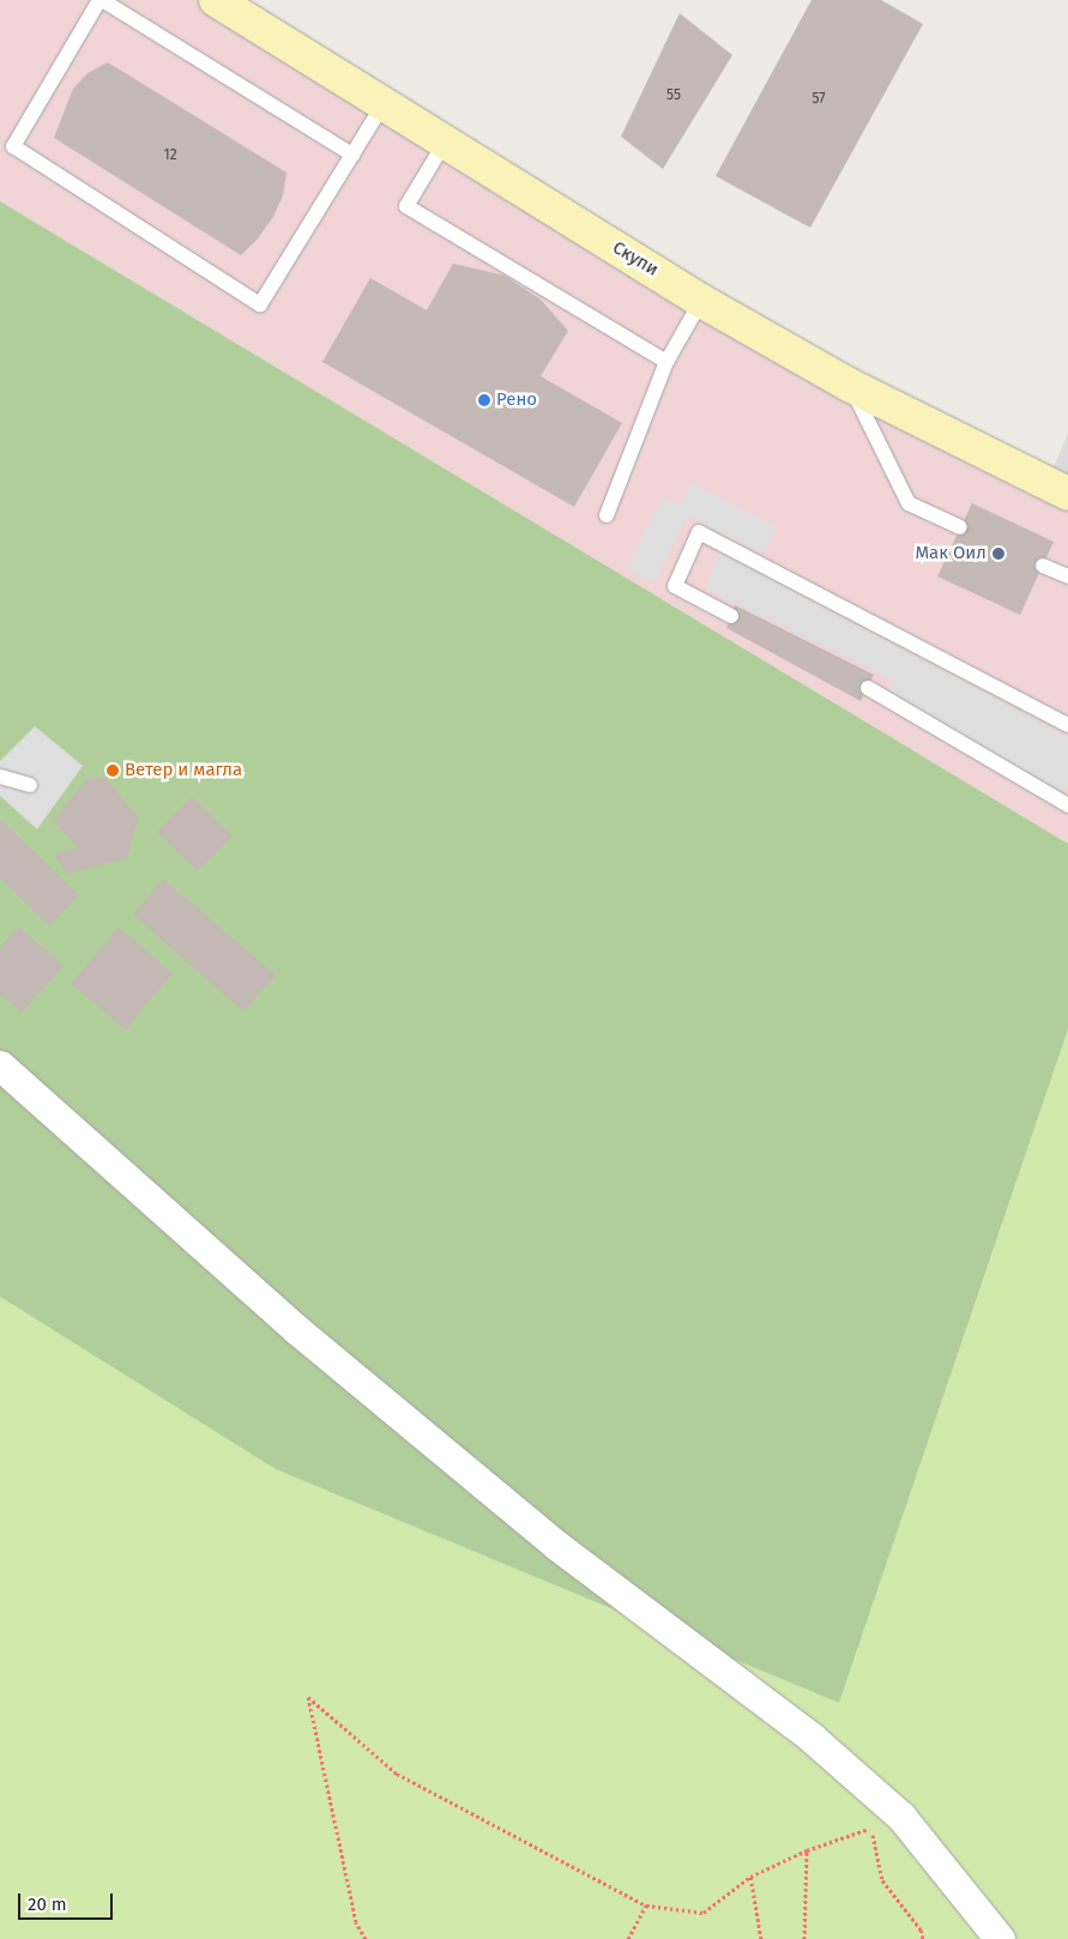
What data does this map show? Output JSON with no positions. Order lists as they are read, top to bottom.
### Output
{
  "streets": {
    "street": ["Скупи"]
  },
  "places": ["Рено", "Мак Оил", "Ветер и магла"],
  "house_numbers": ["55", "57", "12"],
  "scale_bar": "20 m"
}
